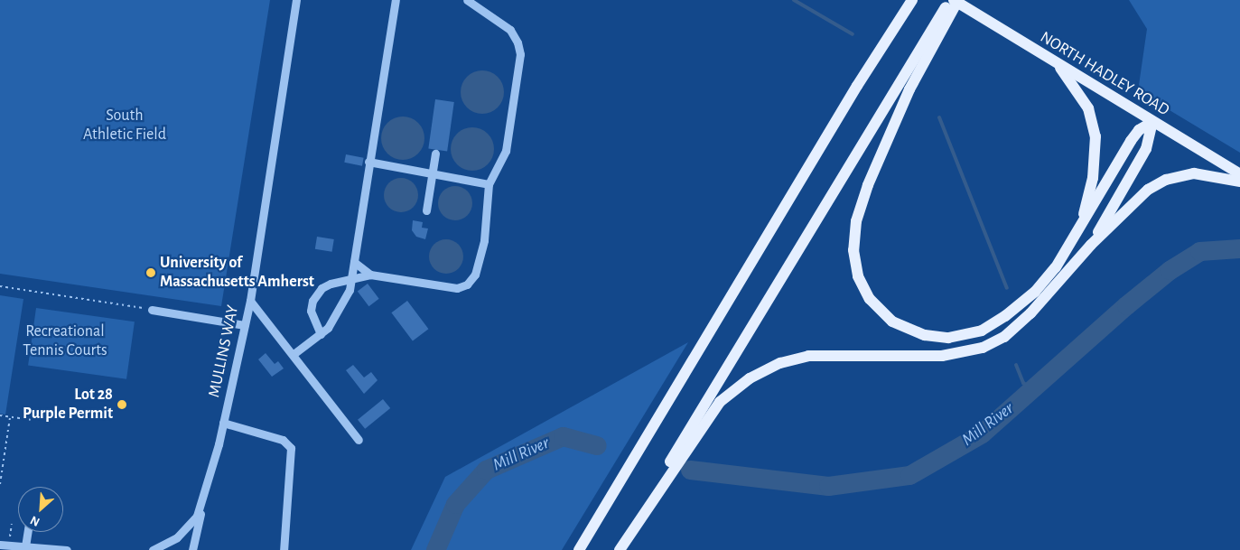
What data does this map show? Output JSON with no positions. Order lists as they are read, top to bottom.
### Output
{
  "streets": {
    "main road": ["NORTH HADLEY ROAD"],
    "street": ["MULLINS WAY"]
  },
  "water": ["Mill River"],
  "parks": ["South Athletic Field", "Recreational Tennis Courts"],
  "places": ["University of Massachusetts Amherst", "Lot 28 Purple Permit"],
  "north": "bottom left"
}
